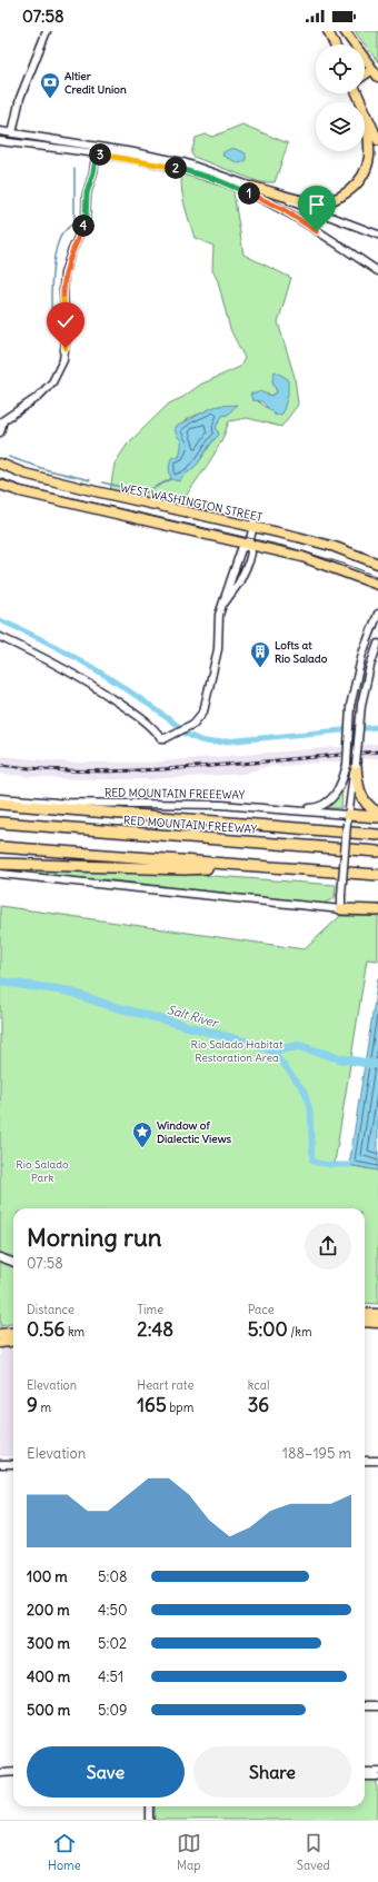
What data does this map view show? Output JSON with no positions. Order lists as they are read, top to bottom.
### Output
{
  "streets": {
    "highway": ["RED MOUNTAIN FREEWAY"],
    "main road": ["WEST WASHINGTON STREET"],
    "street": ["RED MOUNTAIN FREEEWAY"]
  },
  "water": ["Salt River"],
  "parks": ["Rio Salado Habitat Restoration Area", "Rio Salado Park"],
  "places": {
    "bank": ["Altier Credit Union"],
    "building": ["Lofts at Rio Salado"],
    "place": ["Window of Dialectic Views"]
  },
  "page": {
    "status": "07:58",
    "pins": [
      "3",
      "2",
      "1",
      "4"
    ],
    "heading": ["Morning run", "07:58"],
    "stats": [
      ["Distance", "0.56 km"],
      ["Time", "2:48"],
      ["Pace", "5:00 /km"],
      ["Elevation", "9 m"],
      ["Heart rate", "165 bpm"],
      ["kcal", "36"]
    ],
    "chart": ["Elevation", "188–195 m"],
    "list": [
      {
        "name": "100 m",
        "note": "5:08"
      },
      {
        "name": "200 m",
        "note": "4:50"
      },
      {
        "name": "300 m",
        "note": "5:02"
      },
      {
        "name": "400 m",
        "note": "4:51"
      },
      {
        "name": "500 m",
        "note": "5:09"
      }
    ],
    "buttons": ["Save", "Share"],
    "tabs": ["Home", "Map", "Saved"]
  }
}
